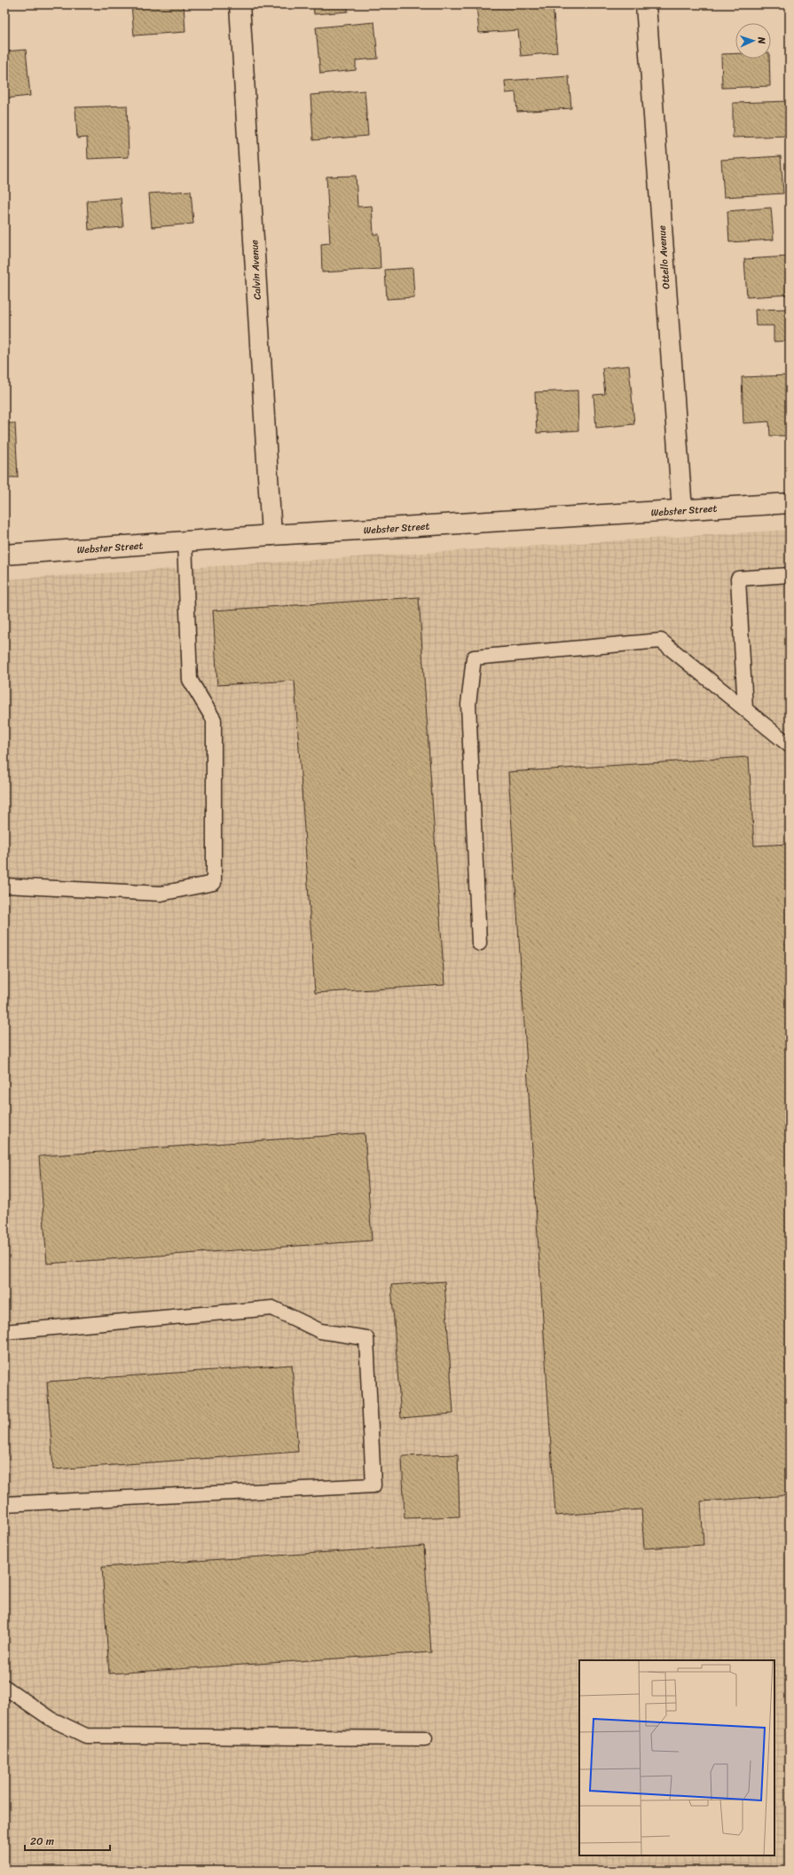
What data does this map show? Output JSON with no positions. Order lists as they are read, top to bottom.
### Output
{
  "streets": {
    "street": ["Ottello Avenue", "Calvin Avenue", "Webster Street"]
  },
  "crossings": [
    ["Ottello Avenue", "Webster Street"],
    ["Calvin Avenue", "Webster Street"]
  ],
  "scale_bar": "20 m",
  "north": "right"
}
